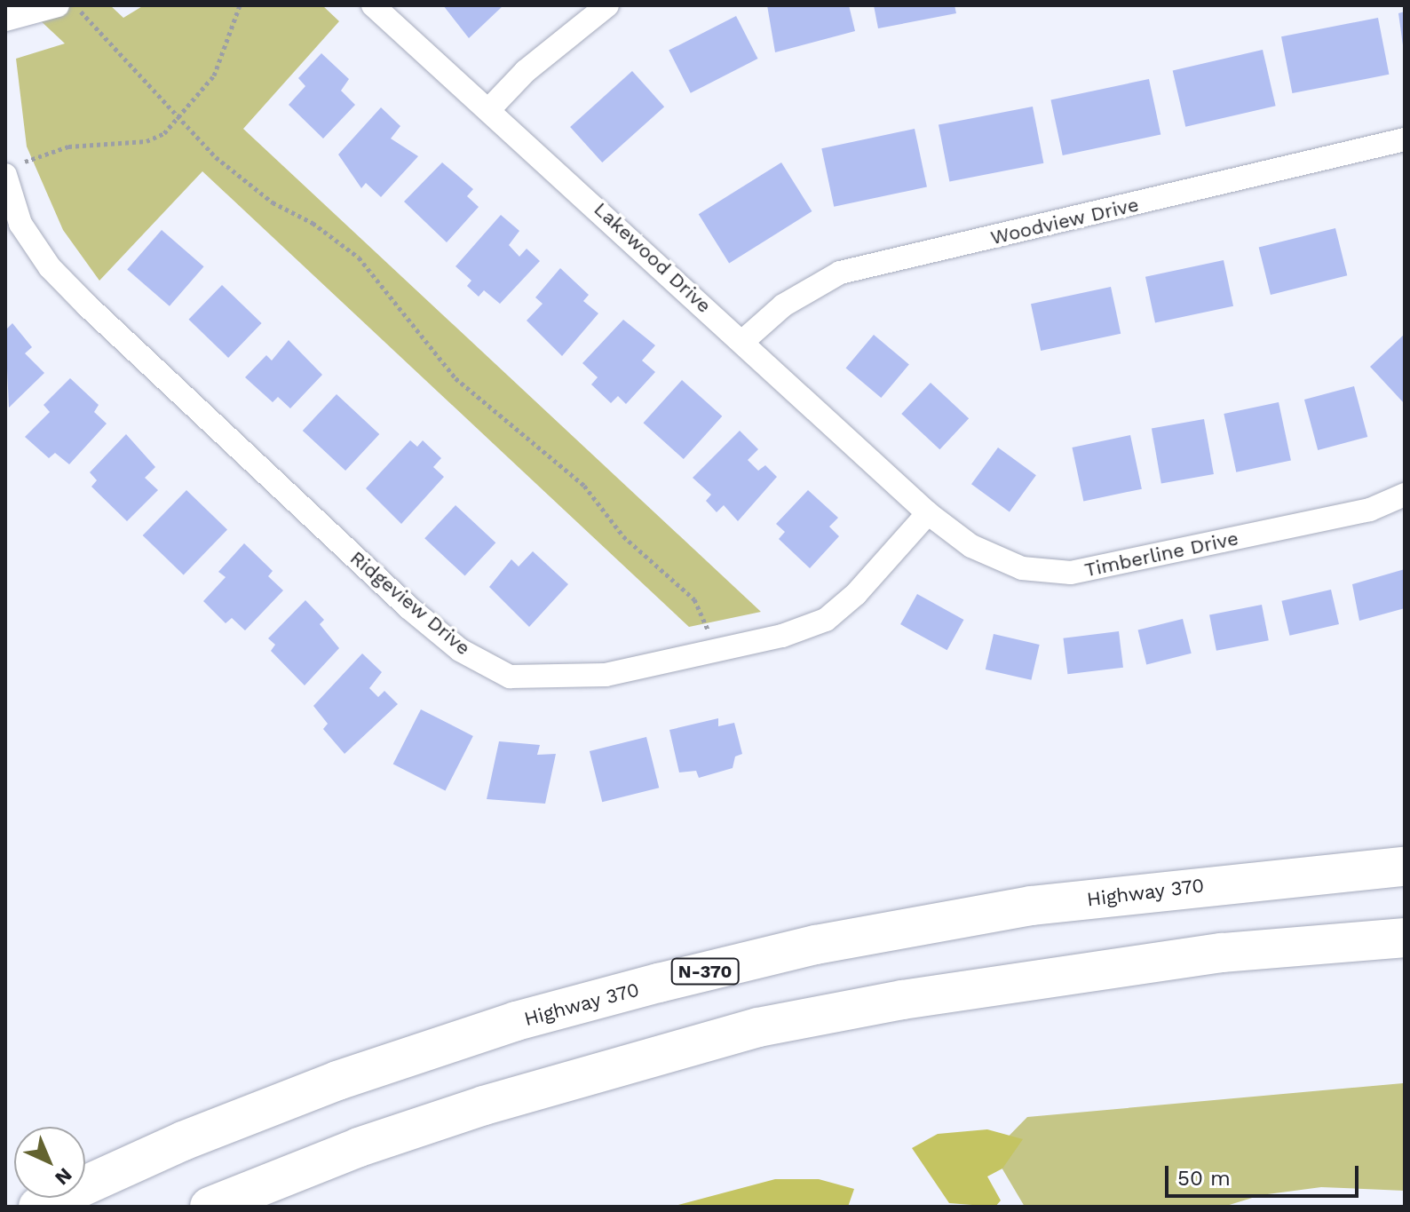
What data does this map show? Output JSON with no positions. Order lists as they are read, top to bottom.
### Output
{
  "streets": {
    "highway": ["Highway 370", "N-370"],
    "street": [
      "Woodview Drive",
      "Lakewood Drive",
      "Timberline Drive",
      "Ridgeview Drive"
    ]
  },
  "crossings": [
    ["Woodview Drive", "Lakewood Drive"],
    ["Lakewood Drive", "Timberline Drive"],
    ["Lakewood Drive", "Ridgeview Drive"],
    ["Timberline Drive", "Ridgeview Drive"]
  ],
  "scale_bar": "50 m",
  "north": "bottom right"
}
